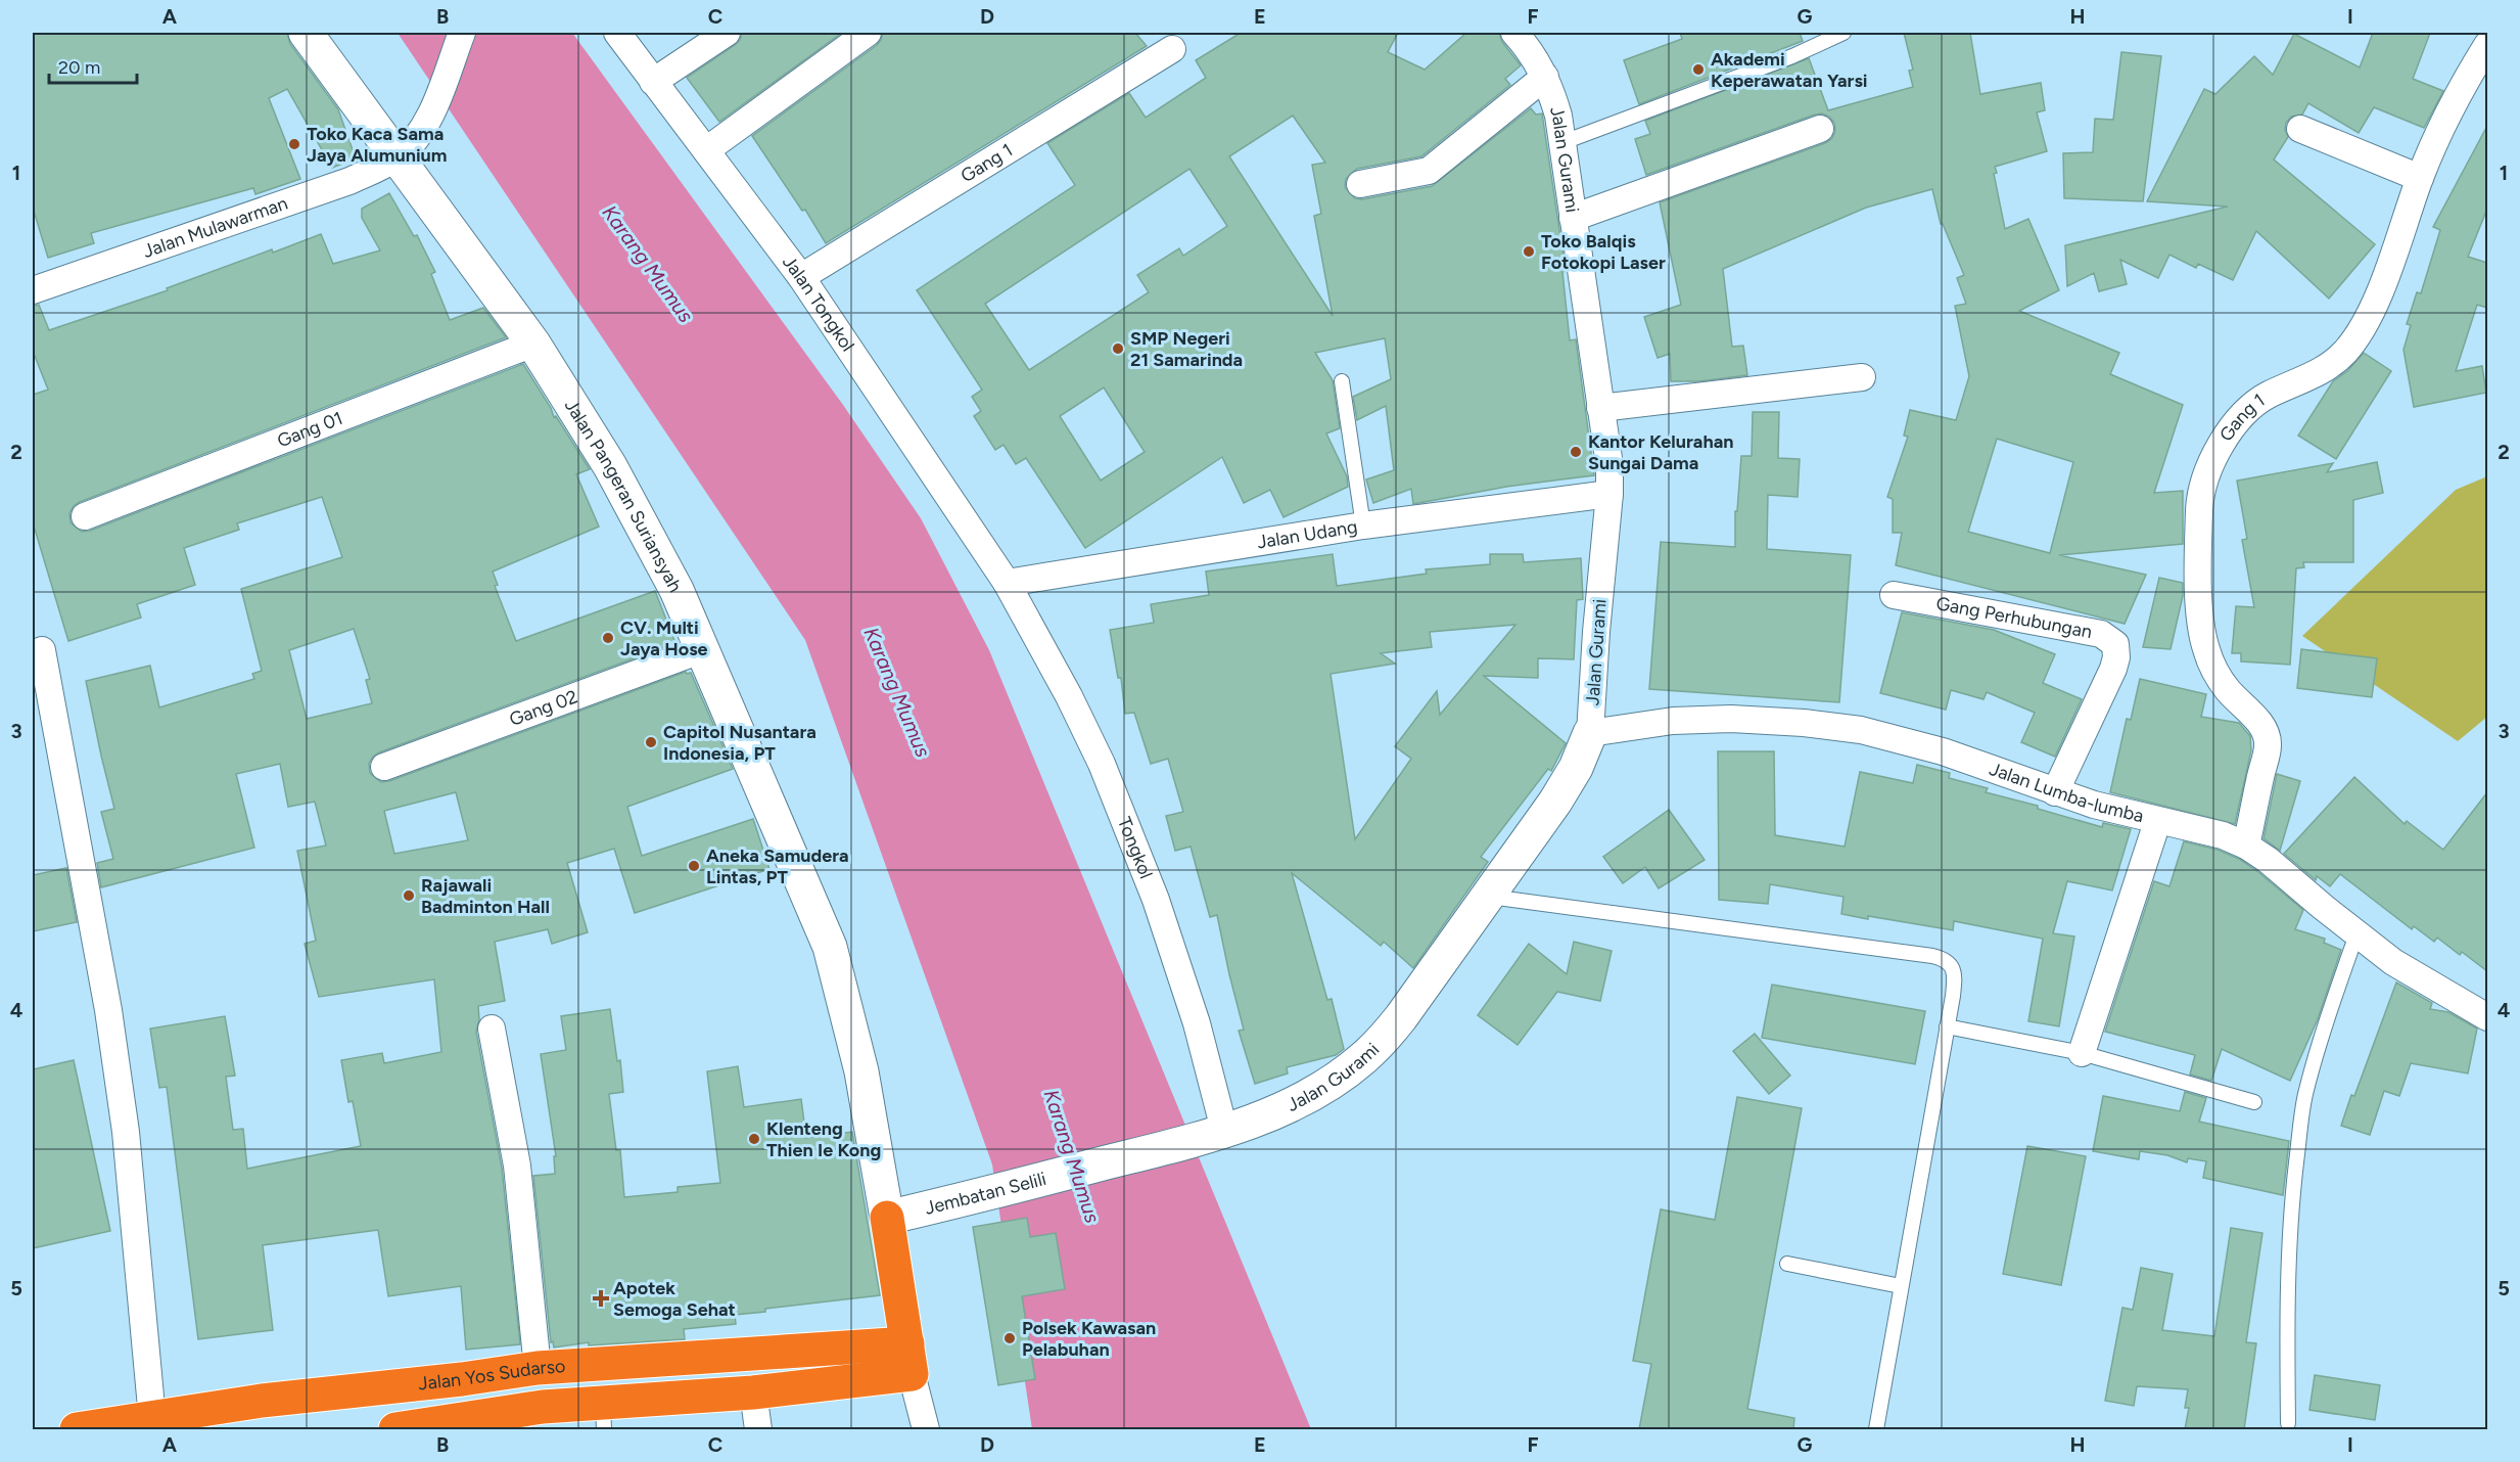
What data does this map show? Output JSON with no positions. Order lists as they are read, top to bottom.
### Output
{
  "streets": {
    "highway": ["Jalan Pangeran Suriansyah", "Jalan Yos Sudarso"],
    "main road": ["Jalan Gurami", "Jembatan Selili"],
    "street": [
      "Gang 1",
      "Jalan Mulawarman",
      "Jalan Tongkol",
      "Gang 01",
      "Jalan Udang",
      "Gang Perhubungan",
      "Gang 02",
      "Jalan Lumba-lumba",
      "Tongkol"
    ]
  },
  "crossings": [
    ["Jalan Gurami", "Jalan Udang"],
    ["Jalan Gurami", "Jalan Lumba-lumba"],
    ["Jalan Gurami", "Tongkol"],
    ["Jalan Gurami", "Jembatan Selili"],
    ["Gang 1", "Jalan Tongkol"],
    ["Gang 1", "Jalan Lumba-lumba"],
    ["Jalan Mulawarman", "Jalan Pangeran Suriansyah"],
    ["Jalan Tongkol", "Jalan Udang"],
    ["Jalan Tongkol", "Tongkol"],
    ["Gang 01", "Jalan Pangeran Suriansyah"],
    ["Jalan Pangeran Suriansyah", "Gang 02"],
    ["Jalan Pangeran Suriansyah", "Jembatan Selili"],
    ["Jalan Pangeran Suriansyah", "Jalan Yos Sudarso"],
    ["Jalan Udang", "Tongkol"],
    ["Gang Perhubungan", "Jalan Lumba-lumba"],
    ["Tongkol", "Jembatan Selili"]
  ],
  "water": ["Karang Mumus"],
  "places": {
    "other": [
      "Akademi Keperawatan Yarsi",
      "Toko Kaca Sama Jaya Alumunium",
      "Toko Balqis Fotokopi Laser",
      "SMP Negeri 21 Samarinda",
      "Kantor Kelurahan Sungai Dama",
      "CV. Multi Jaya Hose",
      "Capitol Nusantara Indonesia, PT",
      "Aneka Samudera Lintas, PT",
      "Rajawali Badminton Hall",
      "Klenteng Thien Ie Kong",
      "Polsek Kawasan Pelabuhan"
    ],
    "health": ["Apotek Semoga Sehat"]
  },
  "scale_bar": "20 m",
  "grid": {
    "columns": [
      "A",
      "B",
      "C",
      "D",
      "E",
      "F",
      "G",
      "H",
      "I"
    ],
    "rows": [
      "1",
      "2",
      "3",
      "4",
      "5"
    ]
  }
}
